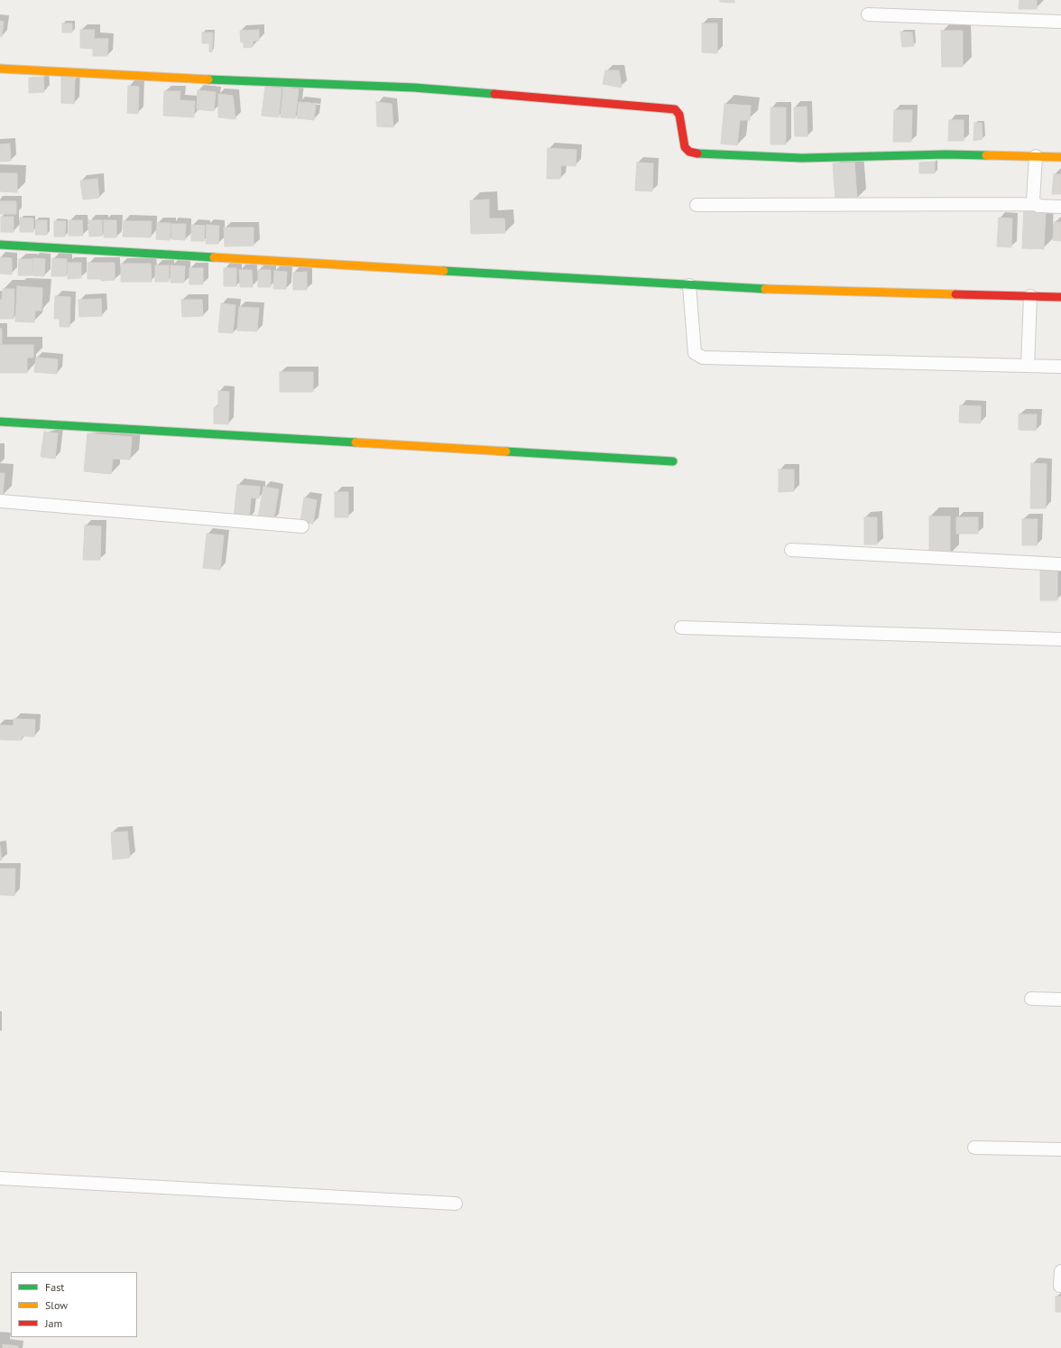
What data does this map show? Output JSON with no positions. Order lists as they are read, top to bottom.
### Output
{
  "legend": ["Fast", "Slow", "Jam"]
}
